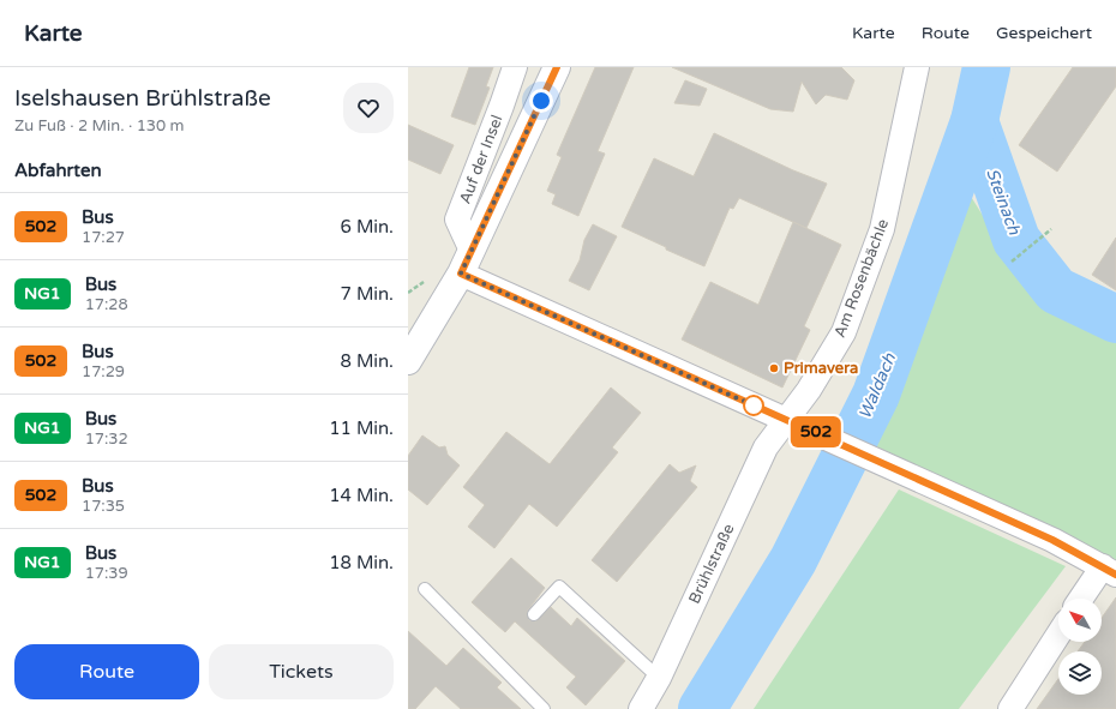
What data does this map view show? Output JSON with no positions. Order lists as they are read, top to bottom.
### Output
{
  "streets": {
    "street": ["Auf der Insel", "Am Rosenbächle", "Brühlstraße"]
  },
  "crossings": [
    ["Am Rosenbächle", "Brühlstraße"]
  ],
  "water": ["Steinach", "Waldach"],
  "places": ["Primavera"],
  "lines": ["bus line 502"],
  "north": "top left",
  "page": {
    "header": "Karte",
    "nav": ["Karte", "Route", "Gespeichert"],
    "heading": [
      ["Iselshausen Brühlstraße", "Zu Fuß · 2 Min. · 130 m"],
      "Abfahrten"
    ],
    "on_map": "502",
    "list": [
      {
        "mark": "502",
        "name": "Bus",
        "note": "17:27",
        "value": "6 Min."
      },
      {
        "mark": "NG1",
        "name": "Bus",
        "note": "17:28",
        "value": "7 Min."
      },
      {
        "mark": "502",
        "name": "Bus",
        "note": "17:29",
        "value": "8 Min."
      },
      {
        "mark": "NG1",
        "name": "Bus",
        "note": "17:32",
        "value": "11 Min."
      },
      {
        "mark": "502",
        "name": "Bus",
        "note": "17:35",
        "value": "14 Min."
      },
      {
        "mark": "NG1",
        "name": "Bus",
        "note": "17:39",
        "value": "18 Min."
      }
    ],
    "buttons": ["Route", "Tickets"]
  }
}
